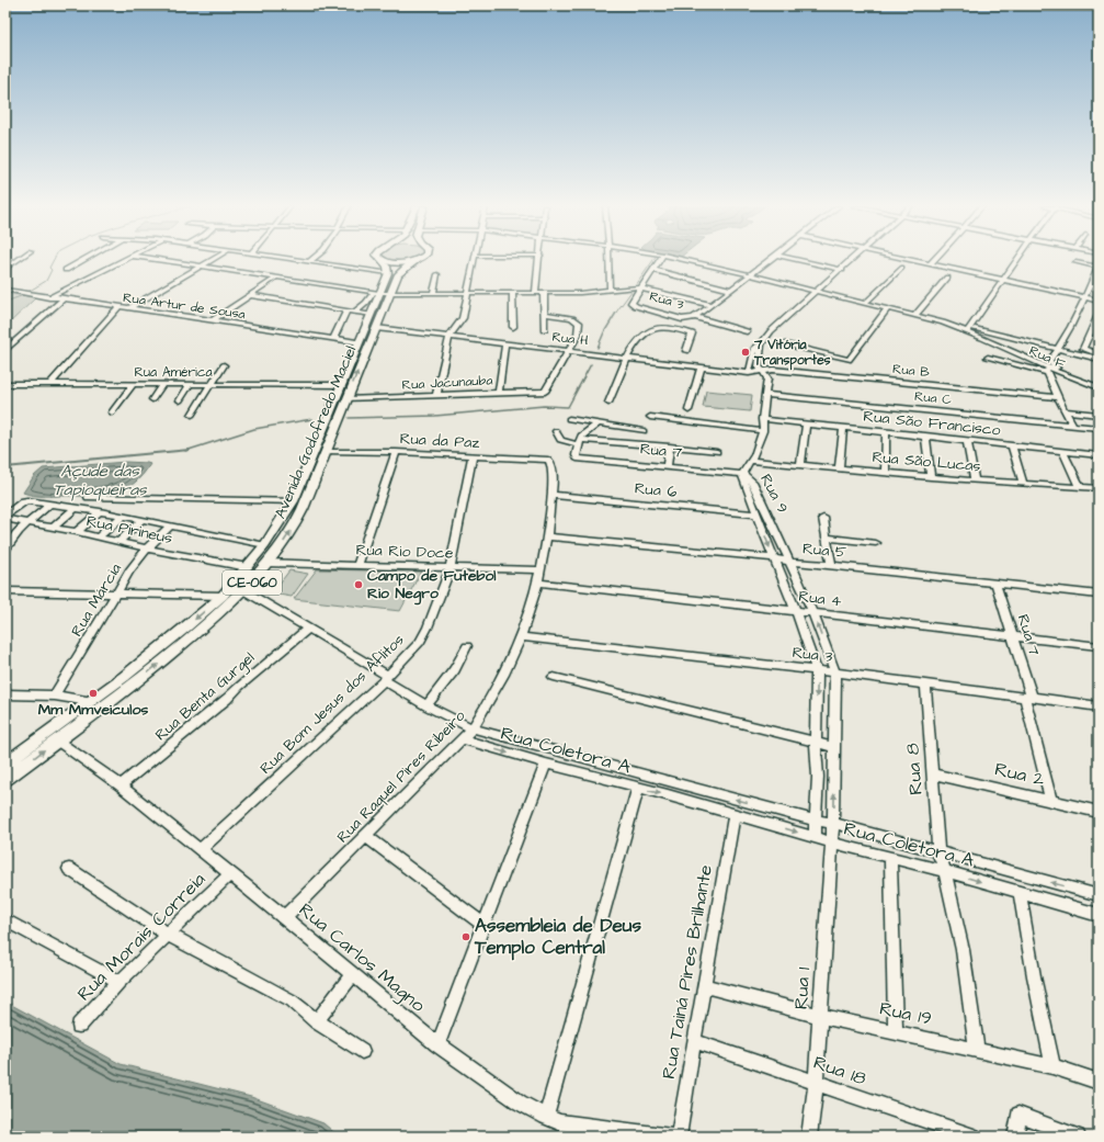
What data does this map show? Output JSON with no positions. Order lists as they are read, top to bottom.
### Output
{
  "streets": {
    "main road": ["Avenida Godofredo Maciel", "CE-060"],
    "street": [
      "Rua 3",
      "Rua Artur de Sousa",
      "Rua H",
      "Rua F",
      "Rua B",
      "Rua América",
      "Rua Jacunauba",
      "Rua C",
      "Rua São Francisco",
      "Rua da Paz",
      "Rua 7",
      "Rua São Lucas",
      "Rua 6",
      "Rua 9",
      "Rua Pirineus",
      "Rua 5",
      "Rua Rio Doce",
      "Rua 4",
      "Rua Márcia",
      "Rua Benta Gurgel",
      "Rua Bom Jesus dos Aflitos",
      "Rua Coletora A",
      "Rua 8",
      "Rua 2",
      "Rua Raquel Pires Ribeiro",
      "Rua Morais Correia",
      "Rua Carlos Magno",
      "Rua Tainá Pires Brilhante",
      "Rua 1",
      "Rua 19",
      "Rua 18"
    ]
  },
  "crossings": [
    ["Rua 3", "Rua 7"],
    ["Rua 3", "Rua 9"],
    ["Rua 3", "Rua 8"],
    ["Rua 3", "Rua Raquel Pires Ribeiro"],
    ["Rua Artur de Sousa", "Avenida Godofredo Maciel"],
    ["Rua H", "Rua B"],
    ["Rua H", "Rua Jacunauba"],
    ["Rua H", "Avenida Godofredo Maciel"],
    ["Rua América", "Avenida Godofredo Maciel"],
    ["Rua Jacunauba", "Avenida Godofredo Maciel"],
    ["Avenida Godofredo Maciel", "Rua da Paz"],
    ["Avenida Godofredo Maciel", "Rua Pirineus"],
    ["Avenida Godofredo Maciel", "Rua Rio Doce"],
    ["Avenida Godofredo Maciel", "Rua Coletora A"],
    ["Avenida Godofredo Maciel", "Rua Carlos Magno"],
    ["Rua da Paz", "Rua Bom Jesus dos Aflitos"],
    ["Rua da Paz", "Rua Raquel Pires Ribeiro"],
    ["Rua 7", "Rua 9"],
    ["Rua 7", "Rua 5"],
    ["Rua 7", "Rua 4"],
    ["Rua 7", "Rua 2"],
    ["Rua 6", "Rua 9"],
    ["Rua 6", "Rua Raquel Pires Ribeiro"],
    ["Rua 9", "Rua 5"],
    ["Rua 9", "Rua 4"],
    ["Rua 9", "Rua Coletora A"],
    ["Rua 9", "Rua 1"],
    ["Rua Pirineus", "Rua Márcia"],
    ["Rua 5", "Rua Raquel Pires Ribeiro"],
    ["Rua Rio Doce", "Rua Bom Jesus dos Aflitos"],
    ["Rua Rio Doce", "Rua Raquel Pires Ribeiro"],
    ["Rua 4", "Rua Raquel Pires Ribeiro"],
    ["Rua Benta Gurgel", "Rua Coletora A"],
    ["Rua Benta Gurgel", "Rua Carlos Magno"],
    ["Rua Bom Jesus dos Aflitos", "Rua Coletora A"],
    ["Rua Bom Jesus dos Aflitos", "Rua Carlos Magno"],
    ["Rua Coletora A", "Rua 8"],
    ["Rua Coletora A", "Rua Raquel Pires Ribeiro"],
    ["Rua Coletora A", "Rua Tainá Pires Brilhante"],
    ["Rua Coletora A", "Rua 1"],
    ["Rua 8", "Rua 2"],
    ["Rua 8", "Rua 19"],
    ["Rua Raquel Pires Ribeiro", "Rua Carlos Magno"],
    ["Rua Morais Correia", "Rua Carlos Magno"],
    ["Rua Tainá Pires Brilhante", "Rua 19"],
    ["Rua Tainá Pires Brilhante", "Rua 18"],
    ["Rua 1", "Rua 19"],
    ["Rua 1", "Rua 18"]
  ],
  "water": ["Açude das Tapioqueiras"],
  "places": [
    "7 Vitória Transportes",
    "Campo de Futebol Rio Negro",
    "Mm Mmveiculos",
    "Assembleia de Deus Templo Central"
  ]
}
